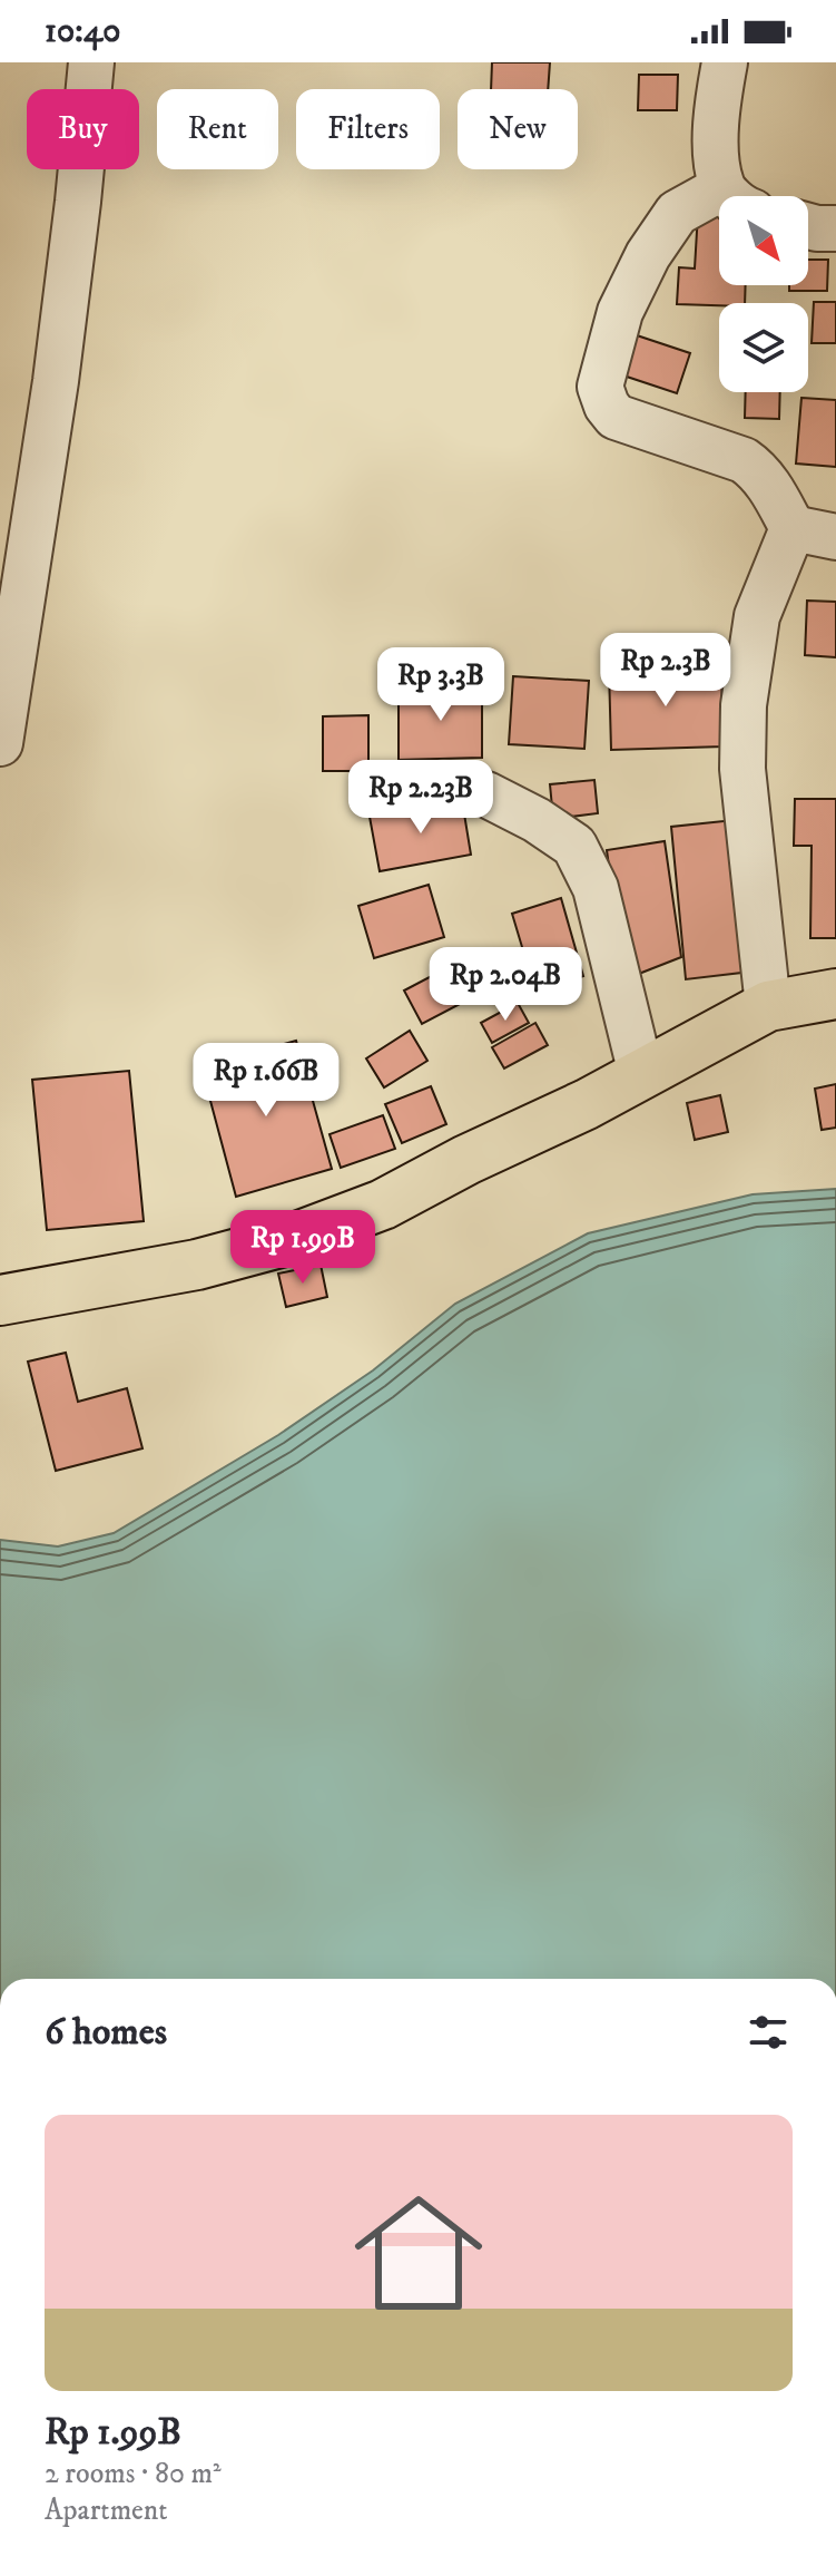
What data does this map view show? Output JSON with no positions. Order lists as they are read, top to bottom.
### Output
{
  "north": "bottom right",
  "page": {
    "status": "10:40",
    "chip": [
      "Buy",
      "Rent",
      "Filters",
      "New"
    ],
    "price": [
      "Rp 2.3B",
      "Rp 3.3B",
      "Rp 2.23B",
      "Rp 2.04B",
      "Rp 1.66B",
      "Rp 1.99B"
    ],
    "heading": "6 homes",
    "list": [
      {
        "name": "Rp 1.99B",
        "note": "2 rooms · 80 m² · Apartment"
      }
    ]
  }
}
